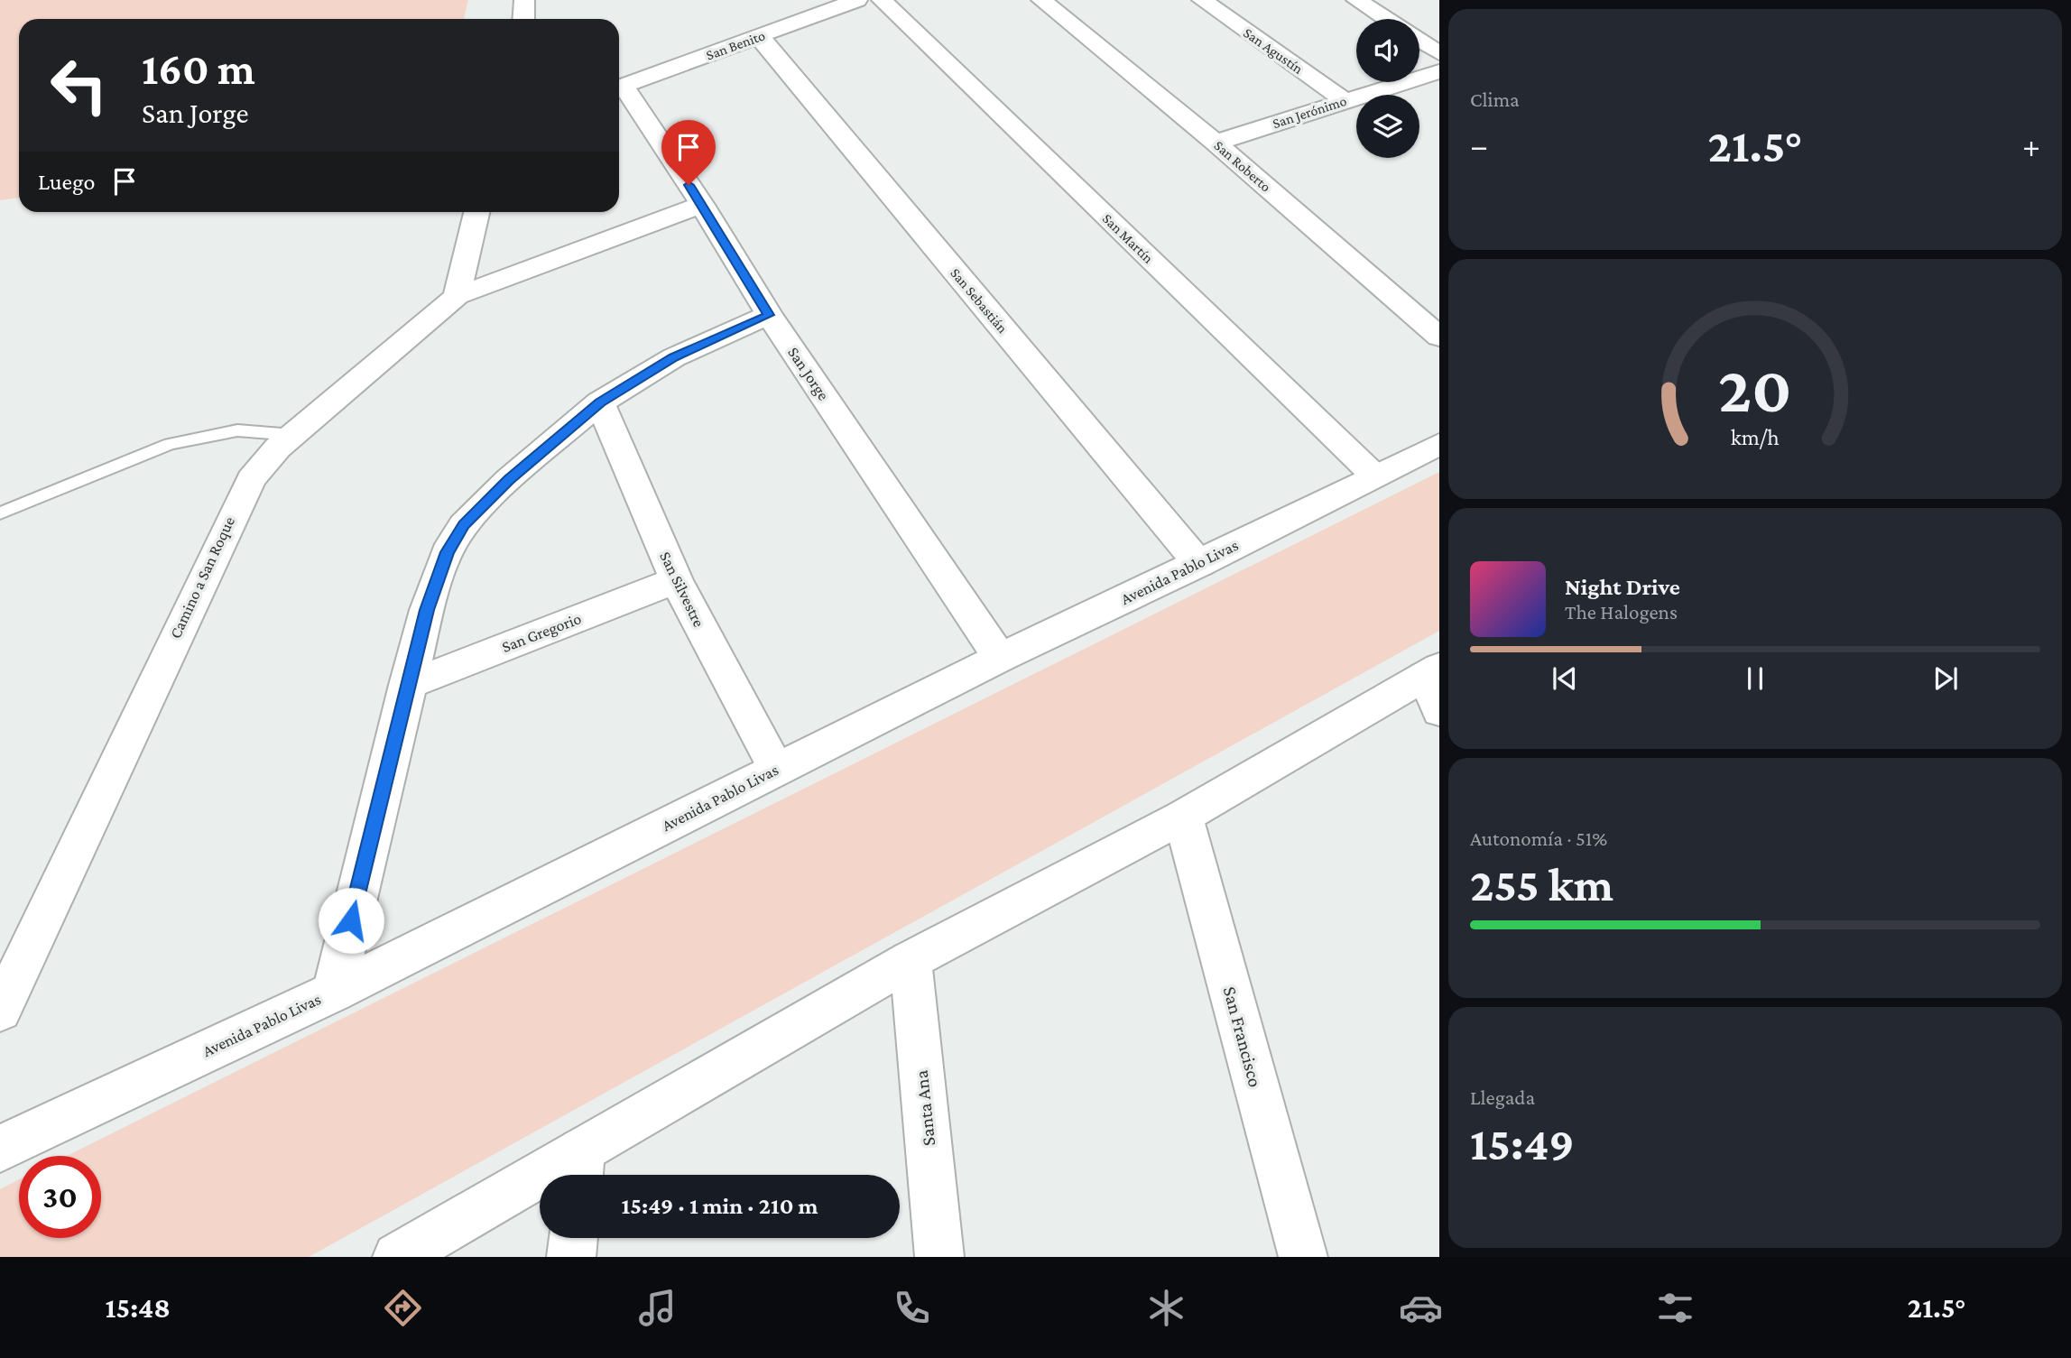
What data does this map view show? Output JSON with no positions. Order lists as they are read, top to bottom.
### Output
{
  "streets": {
    "street": [
      "San Benito",
      "San Agustín",
      "San Jerónimo",
      "San Roberto",
      "San Martín",
      "San Sebastián",
      "San Jorge",
      "Avenida Pablo Livas",
      "Camino a San Roque",
      "San Silvestre",
      "San Gregorio",
      "San Francisco",
      "Santa Ana"
    ]
  },
  "crossings": [
    ["San Benito", "San Sebastián"],
    ["San Agustín", "San Jerónimo"],
    ["San Jerónimo", "San Roberto"],
    ["San Martín", "Avenida Pablo Livas"],
    ["San Sebastián", "Avenida Pablo Livas"],
    ["San Jorge", "Avenida Pablo Livas"],
    ["Avenida Pablo Livas", "San Silvestre"],
    ["San Silvestre", "San Gregorio"]
  ],
  "page": {
    "tile": [
      "Clima",
      ["Autonomía · 51%", "255 km"],
      ["Llegada", "15:49"]
    ],
    "turn": ["160 m", "San Jorge"],
    "heat": ["−", "21.5°", "+"],
    "then": "Luego",
    "song": ["Night Drive", "The Halogens"],
    "limit": "30",
    "trip": "15:49 · 1 min · 210 m",
    "tabs": ["15:48", "21.5°"],
    "gauge": ["20", "km/h"]
  }
}
